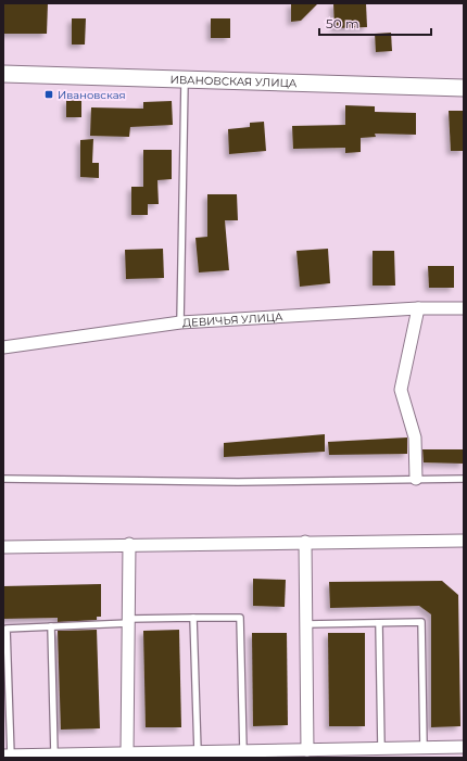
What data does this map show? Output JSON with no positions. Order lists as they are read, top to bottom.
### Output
{
  "streets": {
    "main road": ["ИВАНОВСКАЯ УЛИЦА"],
    "street": ["ДЕВИЧЬЯ УЛИЦА"]
  },
  "places": {
    "transit": ["Ивановская"]
  },
  "scale_bar": "50 m"
}
